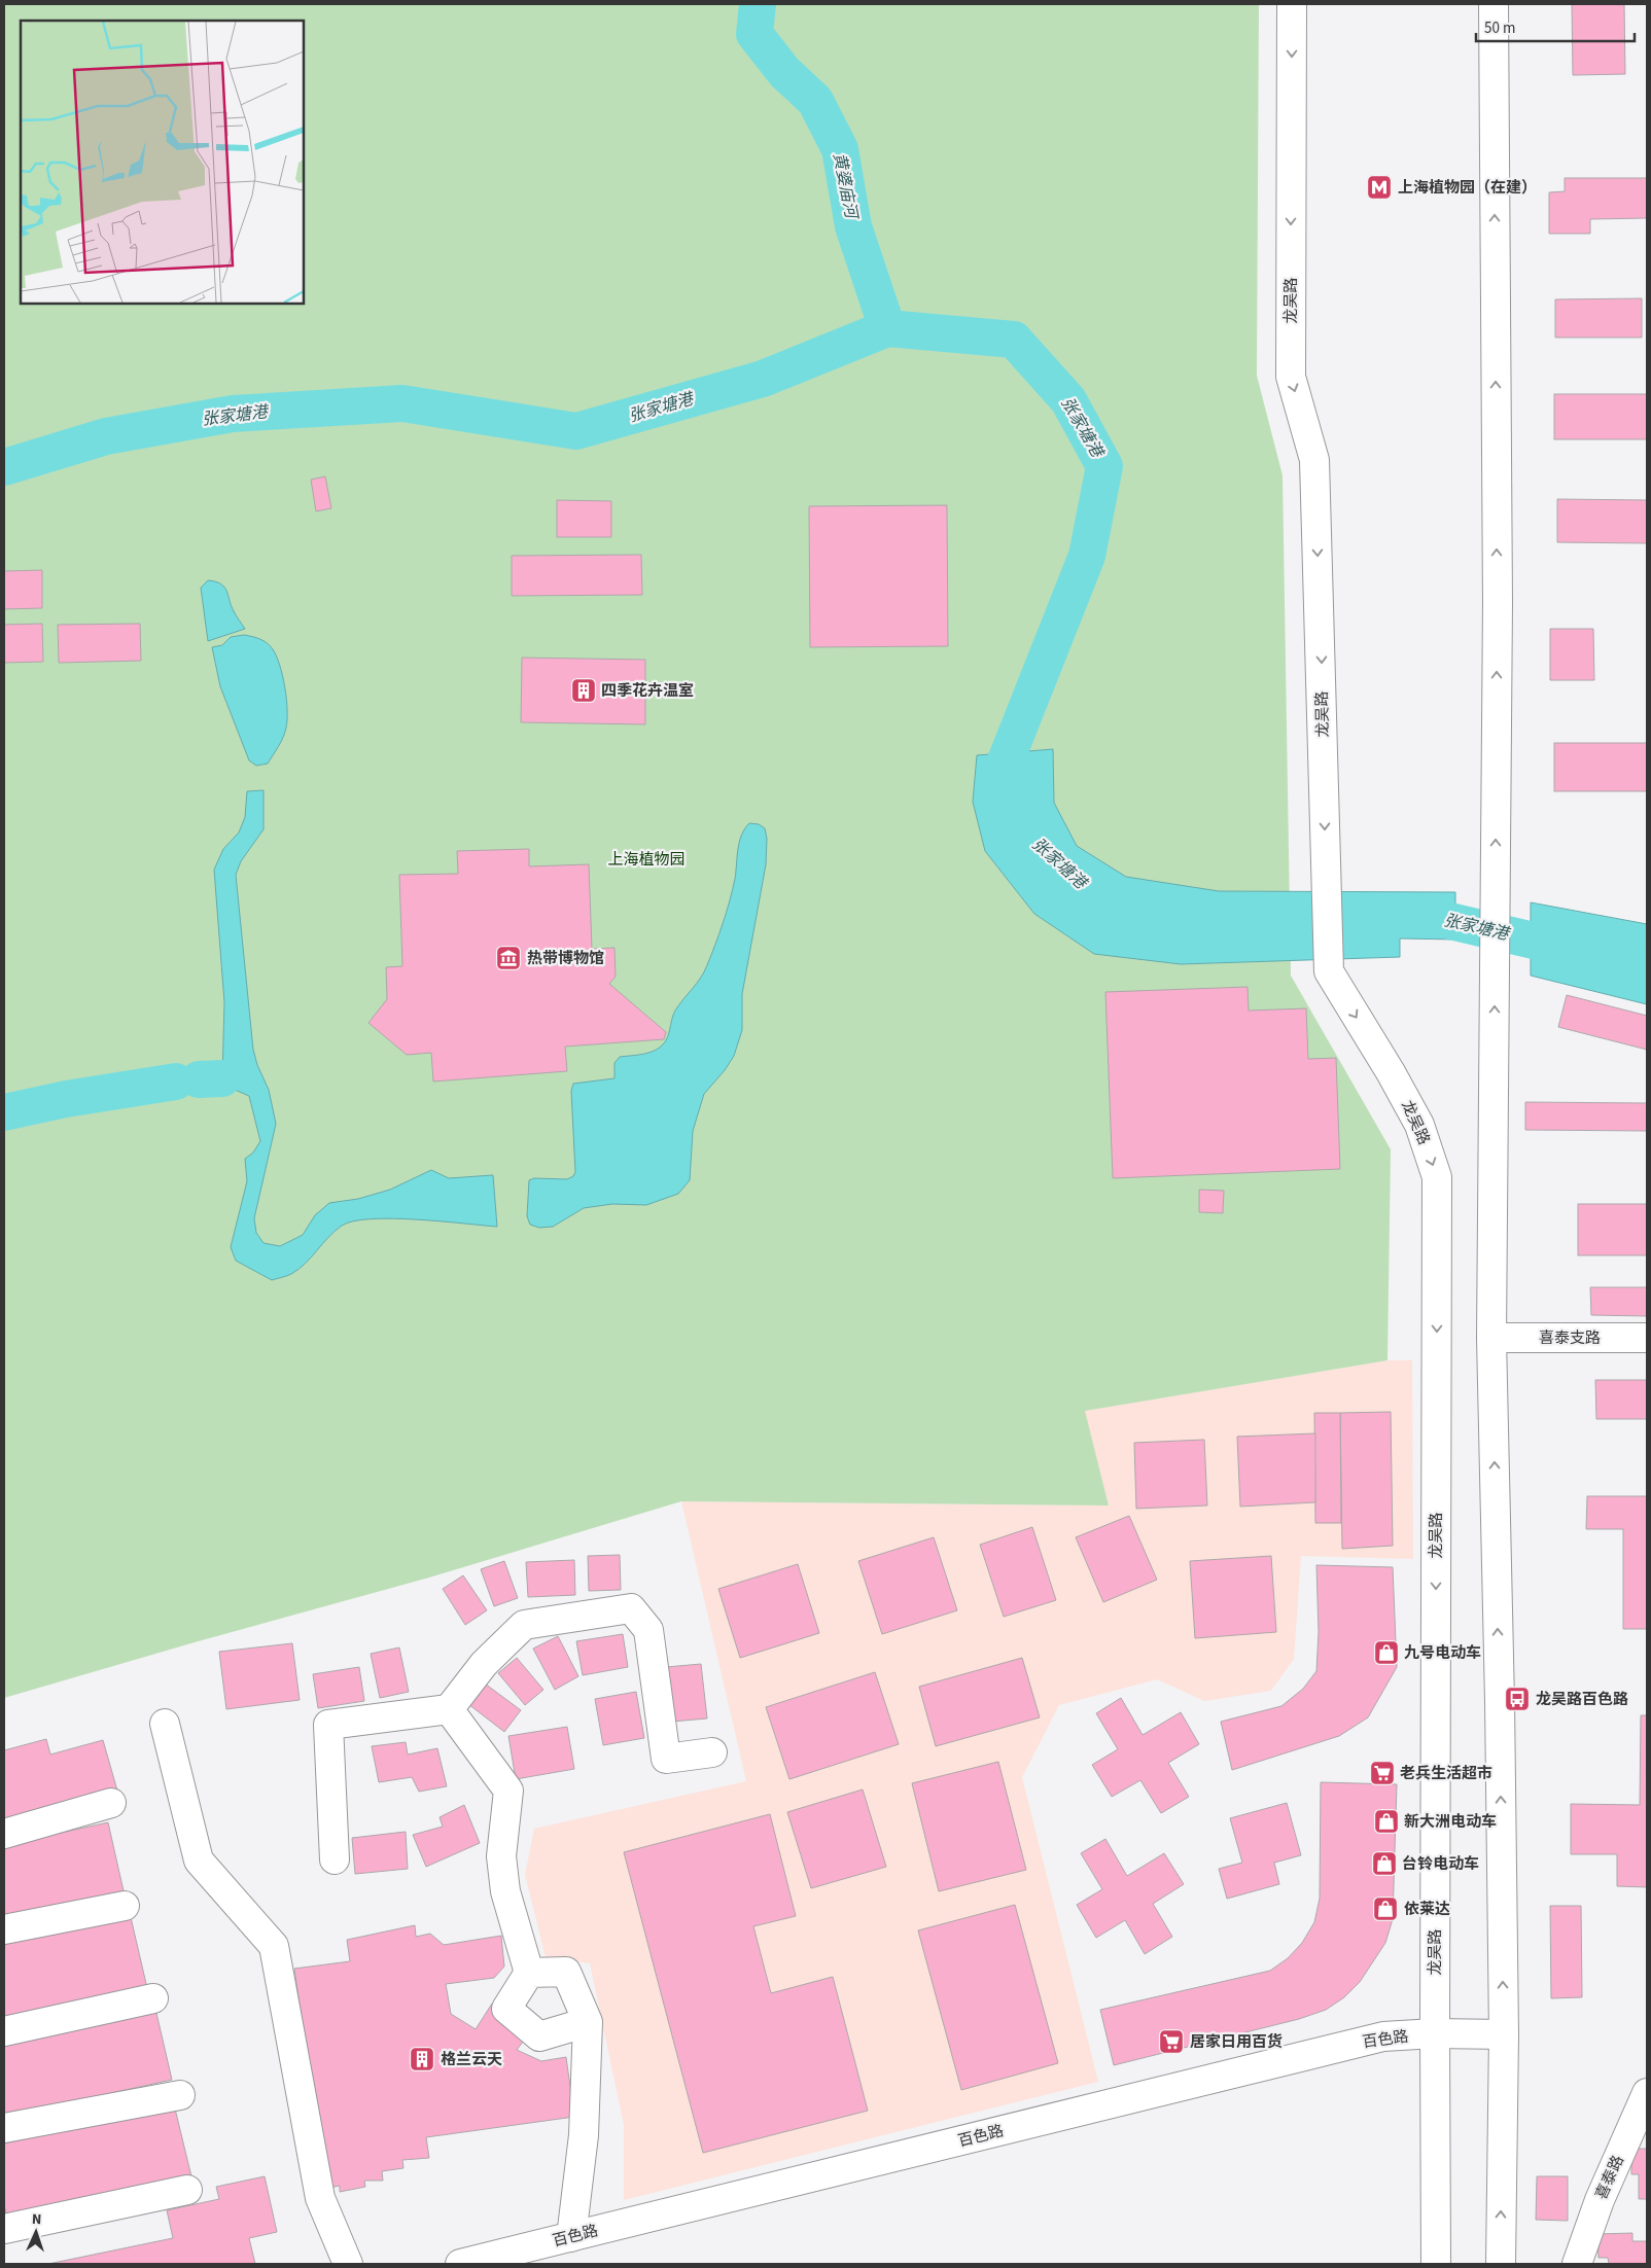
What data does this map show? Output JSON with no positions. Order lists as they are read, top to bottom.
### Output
{
  "streets": {
    "main road": [
      "龙吴路",
      "喜泰支路",
      "百色路",
      "喜泰路"
    ]
  },
  "crossings": [
    ["龙吴路", "百色路"]
  ],
  "water": ["黄婆庙河", "张家塘港"],
  "parks": ["上海植物园"],
  "places": {
    "metro station": ["上海植物园（在建）"],
    "building": ["四季花卉温室", "格兰云天"],
    "museum": ["热带博物馆"],
    "shop": [
      "九号电动车",
      "新大洲电动车",
      "台铃电动车",
      "依莱达"
    ],
    "bus stop": ["龙吴路百色路"],
    "supermarket": ["老兵生活超市", "居家日用百货"]
  },
  "scale_bar": "50 m",
  "north": "top"
}
